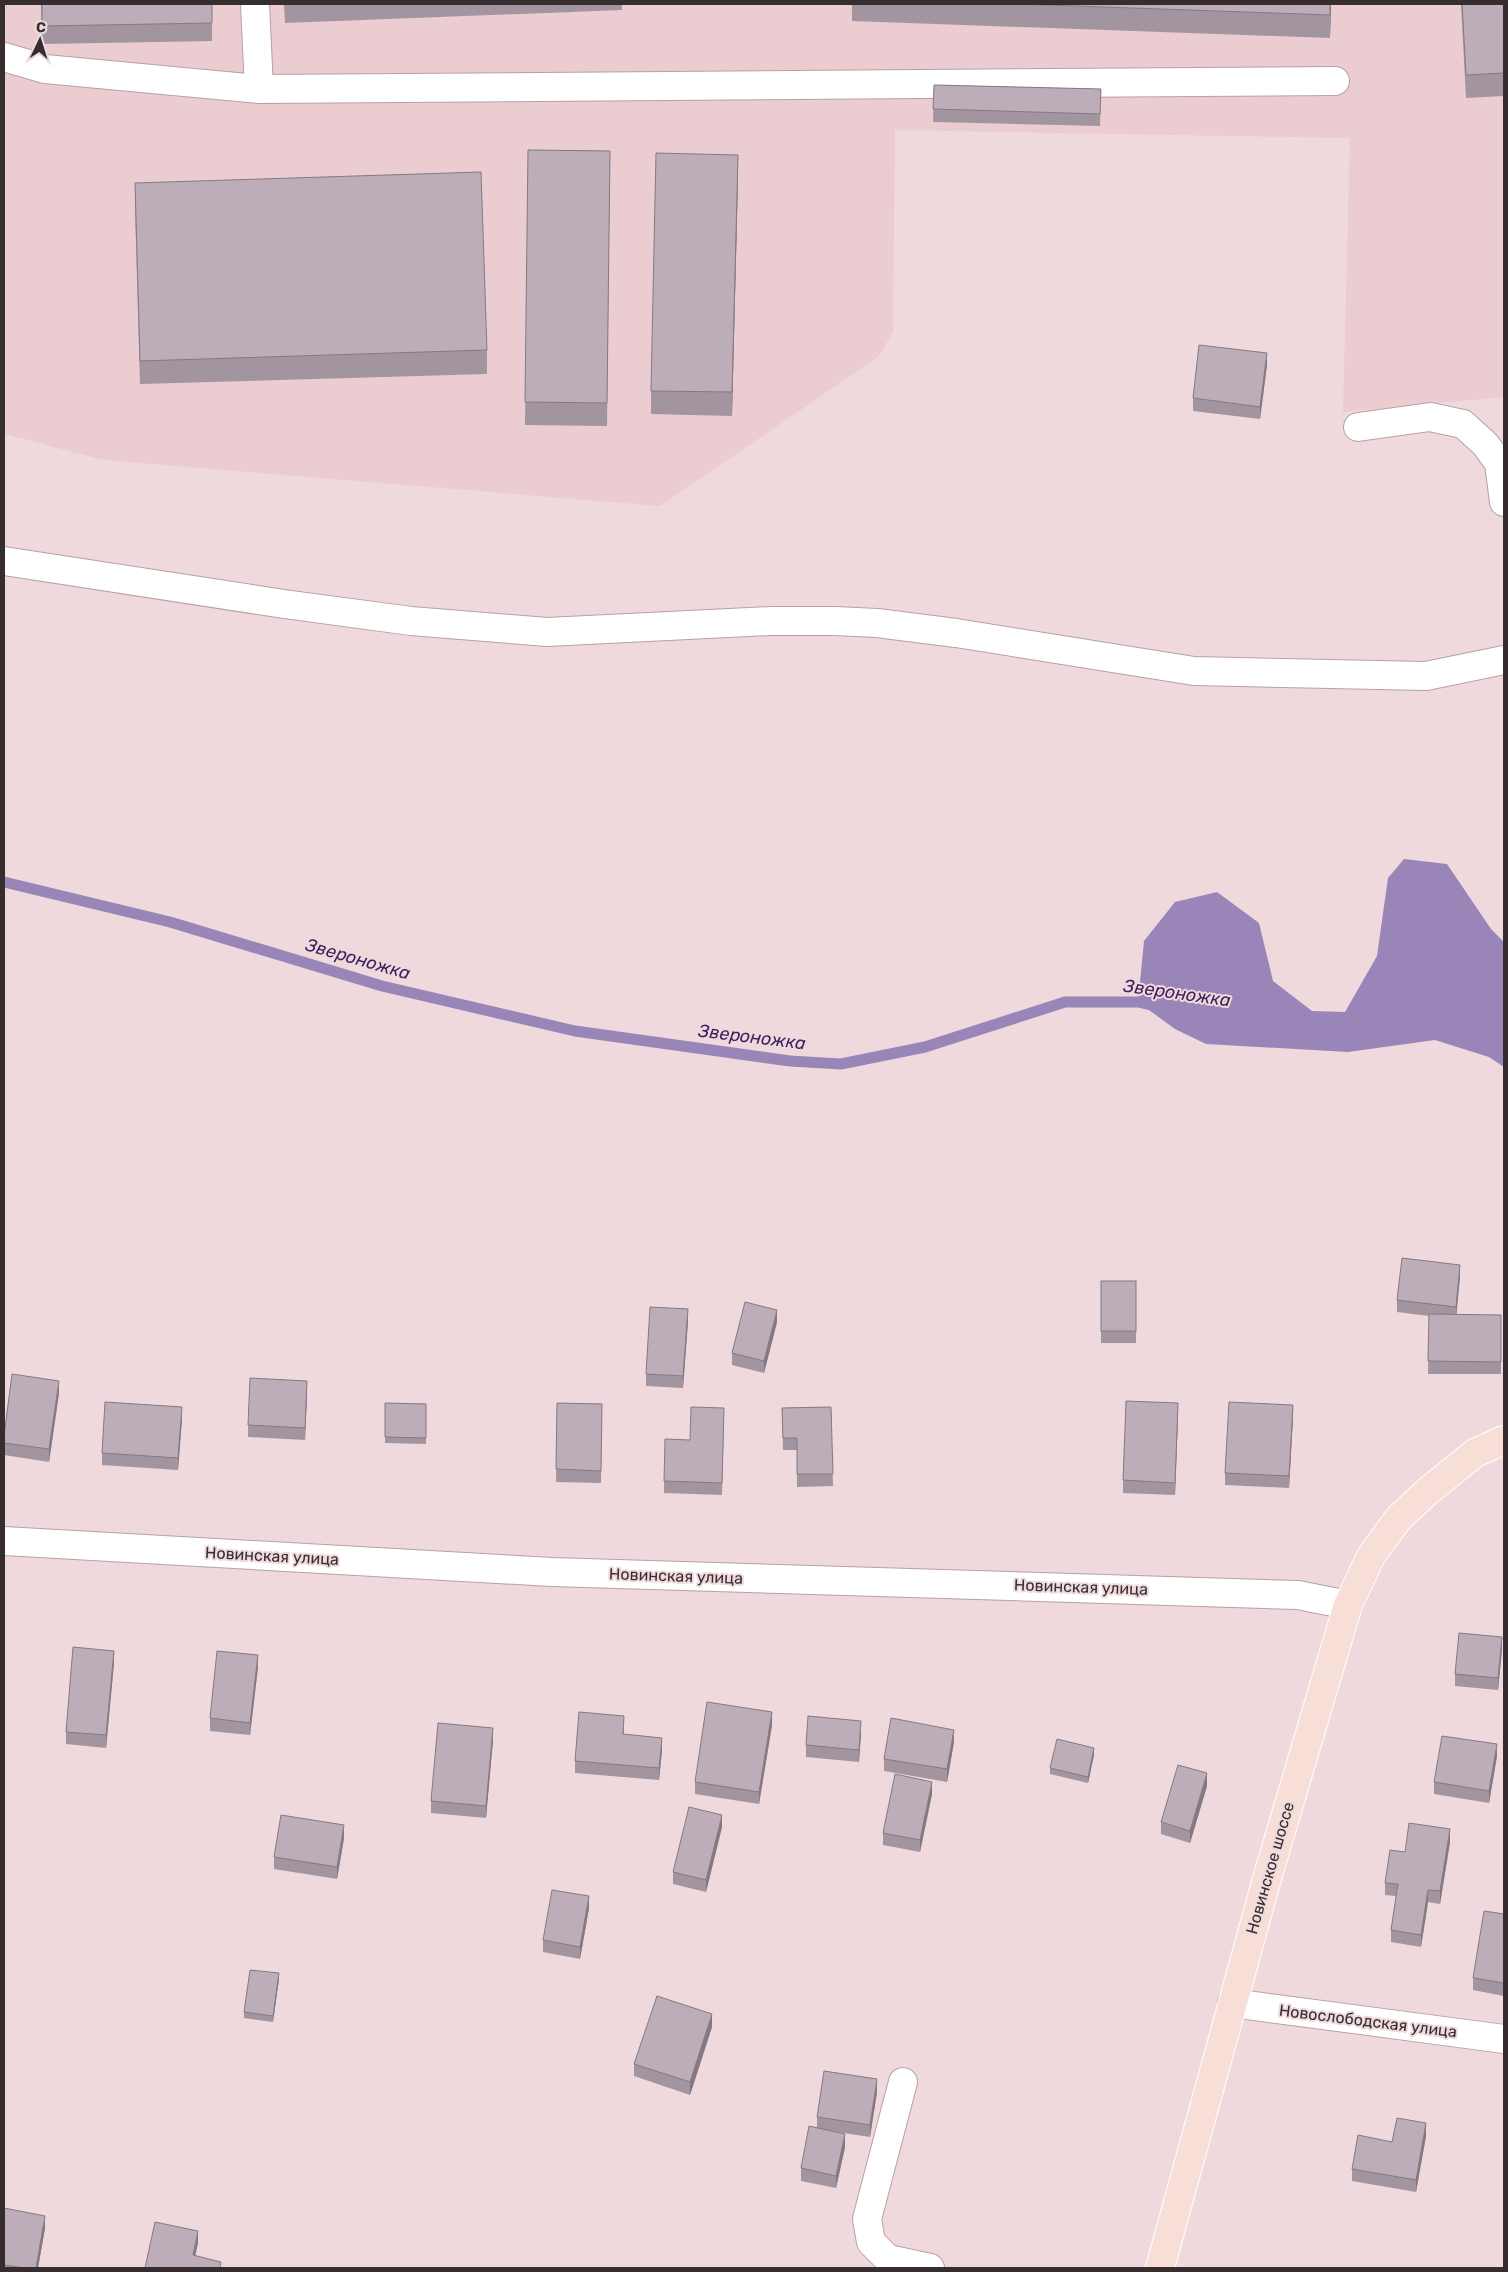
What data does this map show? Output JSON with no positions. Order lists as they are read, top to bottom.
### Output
{
  "streets": {
    "main road": ["Новинское шоссе"],
    "street": ["Новинская улица", "Новослободская улица"]
  },
  "crossings": [
    ["Новинская улица", "Новинское шоссе"],
    ["Новинское шоссе", "Новослободская улица"]
  ],
  "water": ["Звероножка"],
  "north": "top"
}
